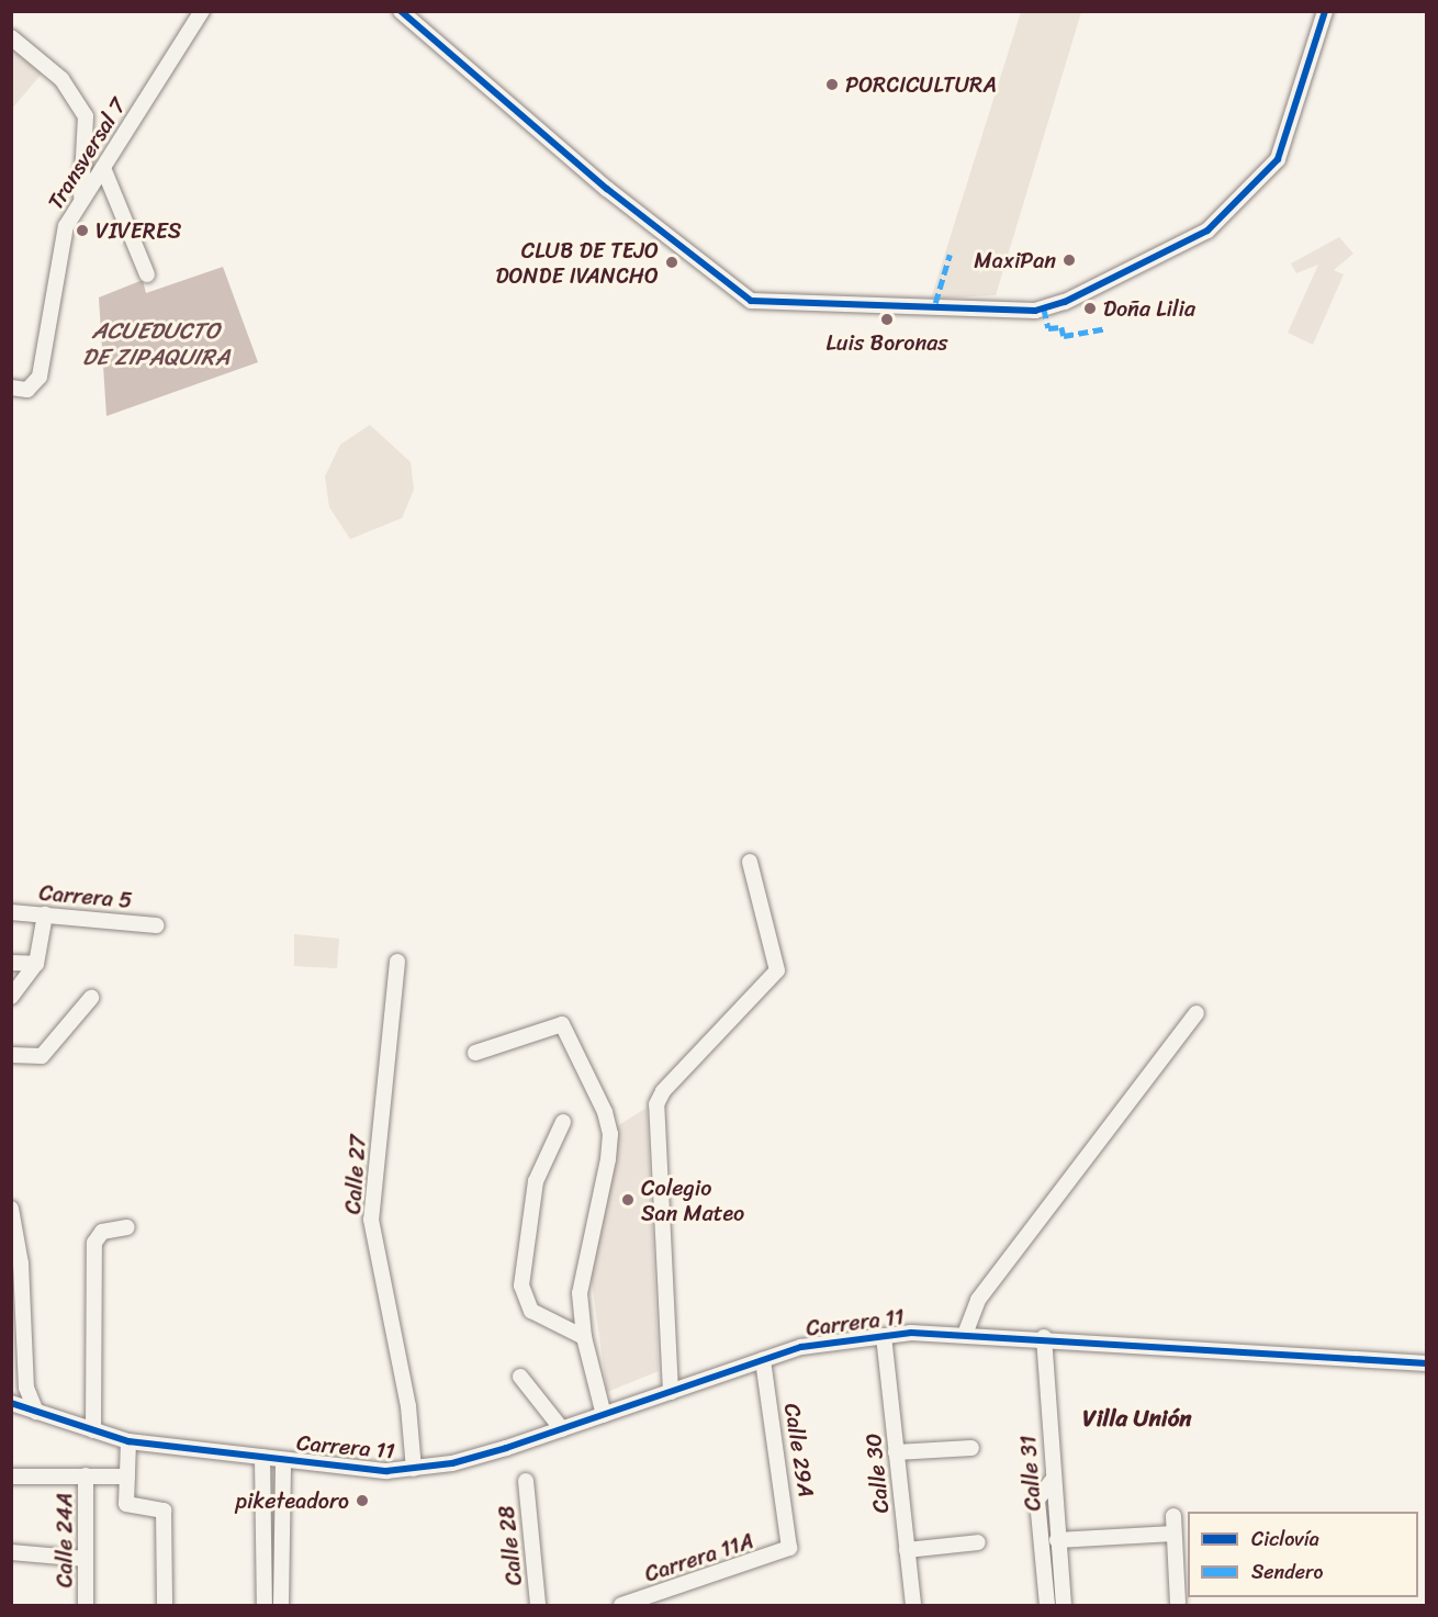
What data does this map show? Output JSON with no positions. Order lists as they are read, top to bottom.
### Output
{
  "streets": {
    "street": [
      "Transversal 7",
      "Carrera 5",
      "Calle 27",
      "Carrera 11",
      "Calle 29A",
      "Calle 30",
      "Calle 31",
      "Calle 24A",
      "Calle 28",
      "Carrera 11A"
    ]
  },
  "crossings": [
    ["Calle 27", "Carrera 11"],
    ["Carrera 11", "Calle 29A"],
    ["Carrera 11", "Calle 30"],
    ["Carrera 11", "Calle 31"],
    ["Calle 29A", "Carrera 11A"]
  ],
  "districts": ["Villa Unión"],
  "water": ["ACUEDUCTO DE ZIPAQUIRA"],
  "places": [
    "PORCICULTURA",
    "VIVERES",
    "MaxiPan",
    "CLUB DE TEJO DONDE IVANCHO",
    "Doña Lilia",
    "Luis Boronas",
    "Colegio San Mateo",
    "piketeadoro"
  ],
  "legend": ["Ciclovía", "Sendero"]
}
